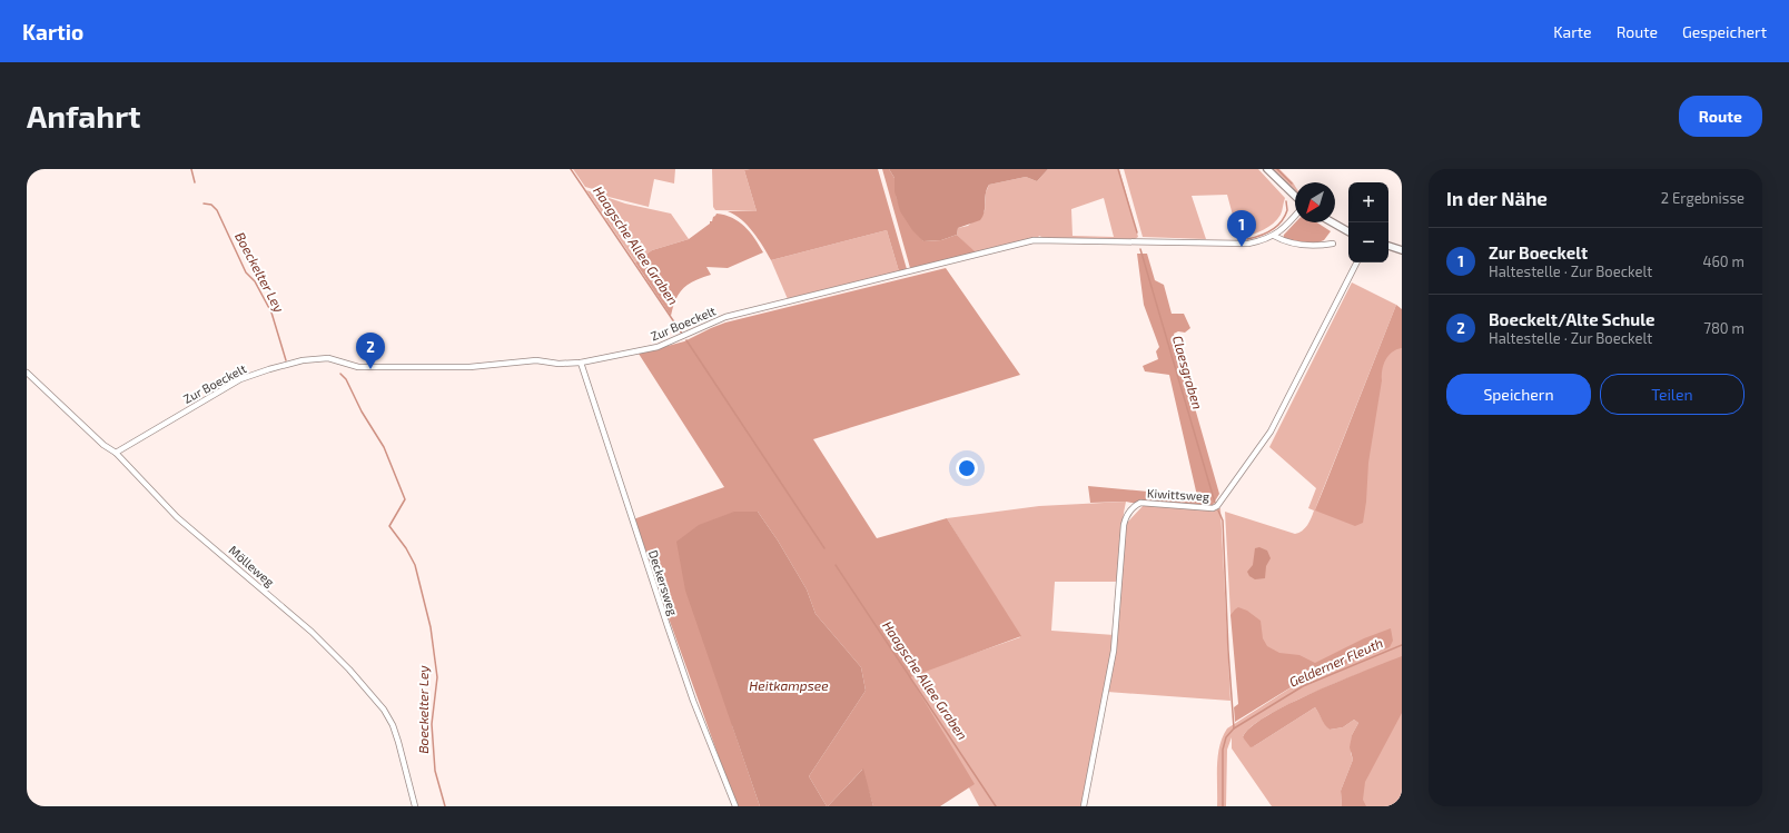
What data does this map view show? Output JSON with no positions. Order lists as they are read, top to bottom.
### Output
{
  "streets": {
    "street": [
      "Zur Boeckelt",
      "Kiwittsweg",
      "Mölleweg",
      "Deckersweg"
    ]
  },
  "crossings": [
    ["Zur Boeckelt", "Mölleweg"],
    ["Zur Boeckelt", "Deckersweg"]
  ],
  "water": [
    "Haagsche Allee Graben",
    "Boeckelter Ley",
    "Claesgraben",
    "Gelderner Fleuth",
    "Heitkampsee"
  ],
  "north": "bottom left",
  "page": {
    "header": "Kartio",
    "nav": ["Karte", "Route", "Gespeichert"],
    "buttons": [
      "Route",
      ["Speichern", "Teilen"]
    ],
    "title": "Anfahrt",
    "heading": ["In der Nähe", "2 Ergebnisse"],
    "map_buttons": ["+", "−"],
    "pins": ["1", "2"],
    "list": [
      {
        "mark": "1",
        "name": "Zur Boeckelt",
        "note": "Haltestelle · Zur Boeckelt",
        "value": "460 m"
      },
      {
        "mark": "2",
        "name": "Boeckelt/Alte Schule",
        "note": "Haltestelle · Zur Boeckelt",
        "value": "780 m"
      }
    ]
  }
}
